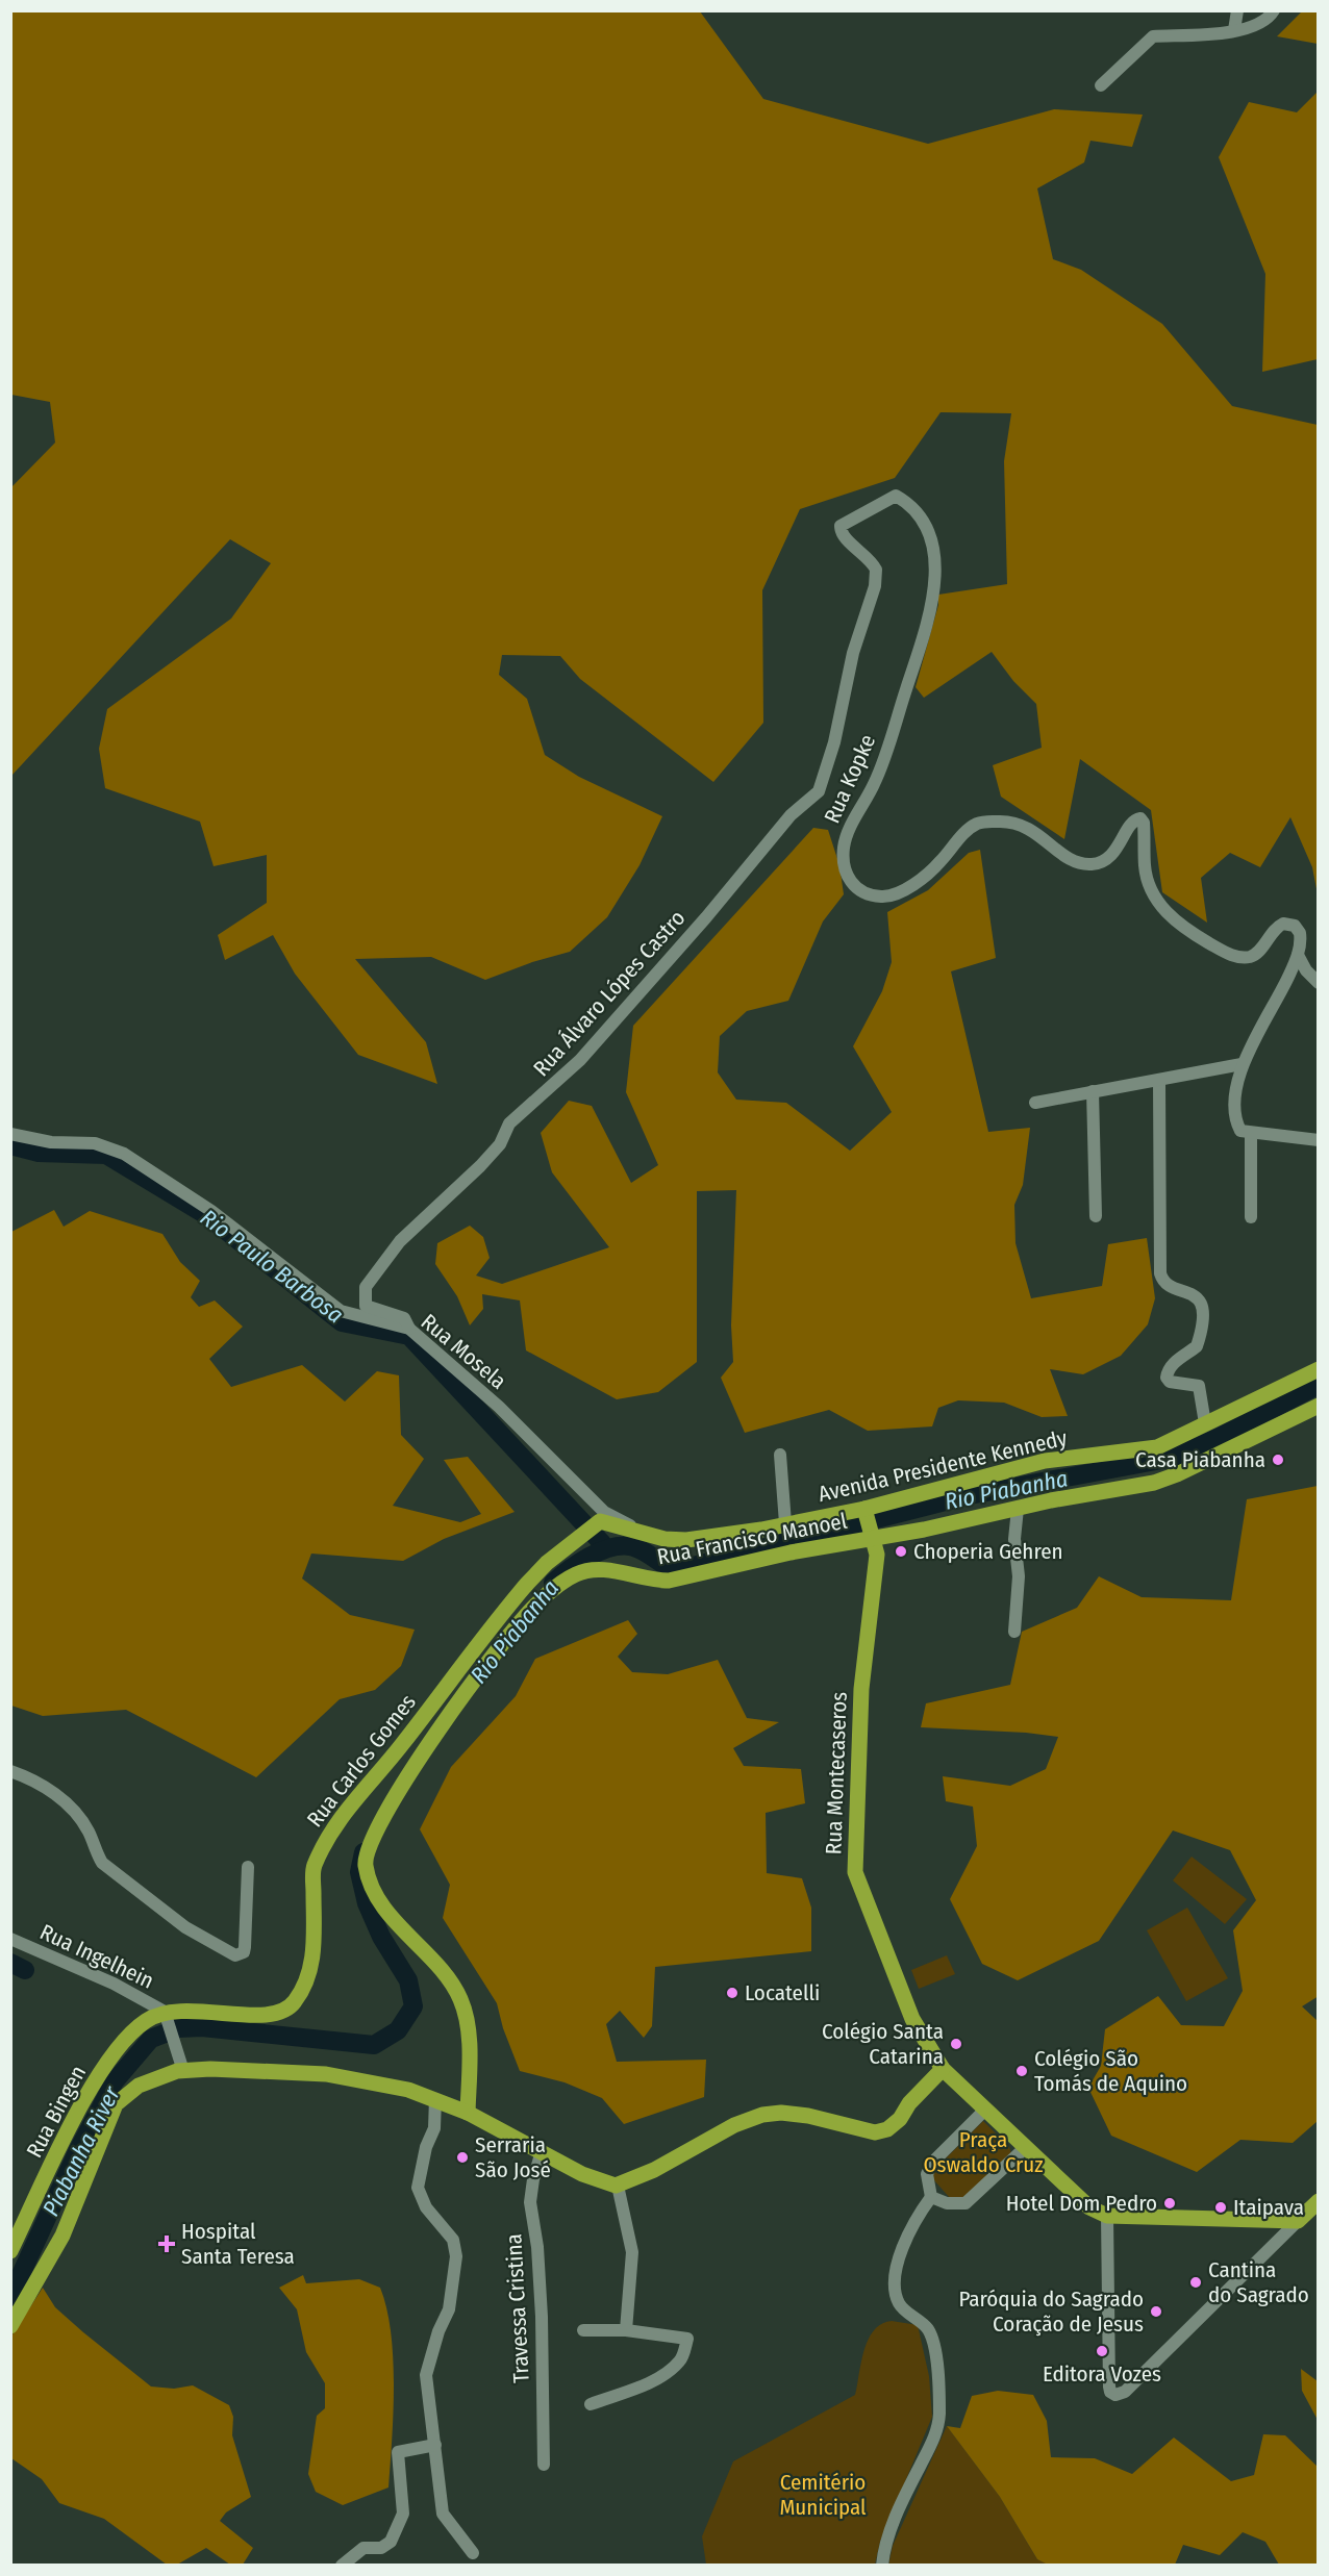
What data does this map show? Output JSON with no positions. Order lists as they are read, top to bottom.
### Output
{
  "streets": {
    "main road": [
      "Avenida Presidente Kennedy",
      "Rua Francisco Manoel",
      "Rua Carlos Gomes",
      "Rua Montecaseros",
      "Rua Bingen"
    ],
    "street": [
      "Rua Kopke",
      "Rua Álvaro Lópes Castro",
      "Rua Mosela",
      "Rua Ingelhein",
      "Travessa Cristina"
    ]
  },
  "crossings": [
    ["Rua Kopke", "Rua Álvaro Lópes Castro"],
    ["Rua Álvaro Lópes Castro", "Rua Mosela"],
    ["Rua Mosela", "Avenida Presidente Kennedy"],
    ["Rua Mosela", "Rua Carlos Gomes"],
    ["Avenida Presidente Kennedy", "Rua Carlos Gomes"],
    ["Avenida Presidente Kennedy", "Rua Montecaseros"],
    ["Rua Francisco Manoel", "Rua Montecaseros"],
    ["Rua Carlos Gomes", "Rua Ingelhein"],
    ["Rua Carlos Gomes", "Rua Bingen"],
    ["Rua Ingelhein", "Rua Bingen"]
  ],
  "water": ["Rio Paulo Barbosa", "Rio Piabanha", "Piabanha River"],
  "parks": ["Praça Oswaldo Cruz", "Cemitério Municipal"],
  "places": {
    "other": [
      "Casa Piabanha",
      "Choperia Gehren",
      "Locatelli",
      "Colégio Santa Catarina",
      "Colégio São Tomás de Aquino",
      "Serraria São José",
      "Hotel Dom Pedro",
      "Itaipava",
      "Cantina do Sagrado",
      "Paróquia do Sagrado Coração de Jesus",
      "Editora Vozes"
    ],
    "health": ["Hospital Santa Teresa"]
  }
}
